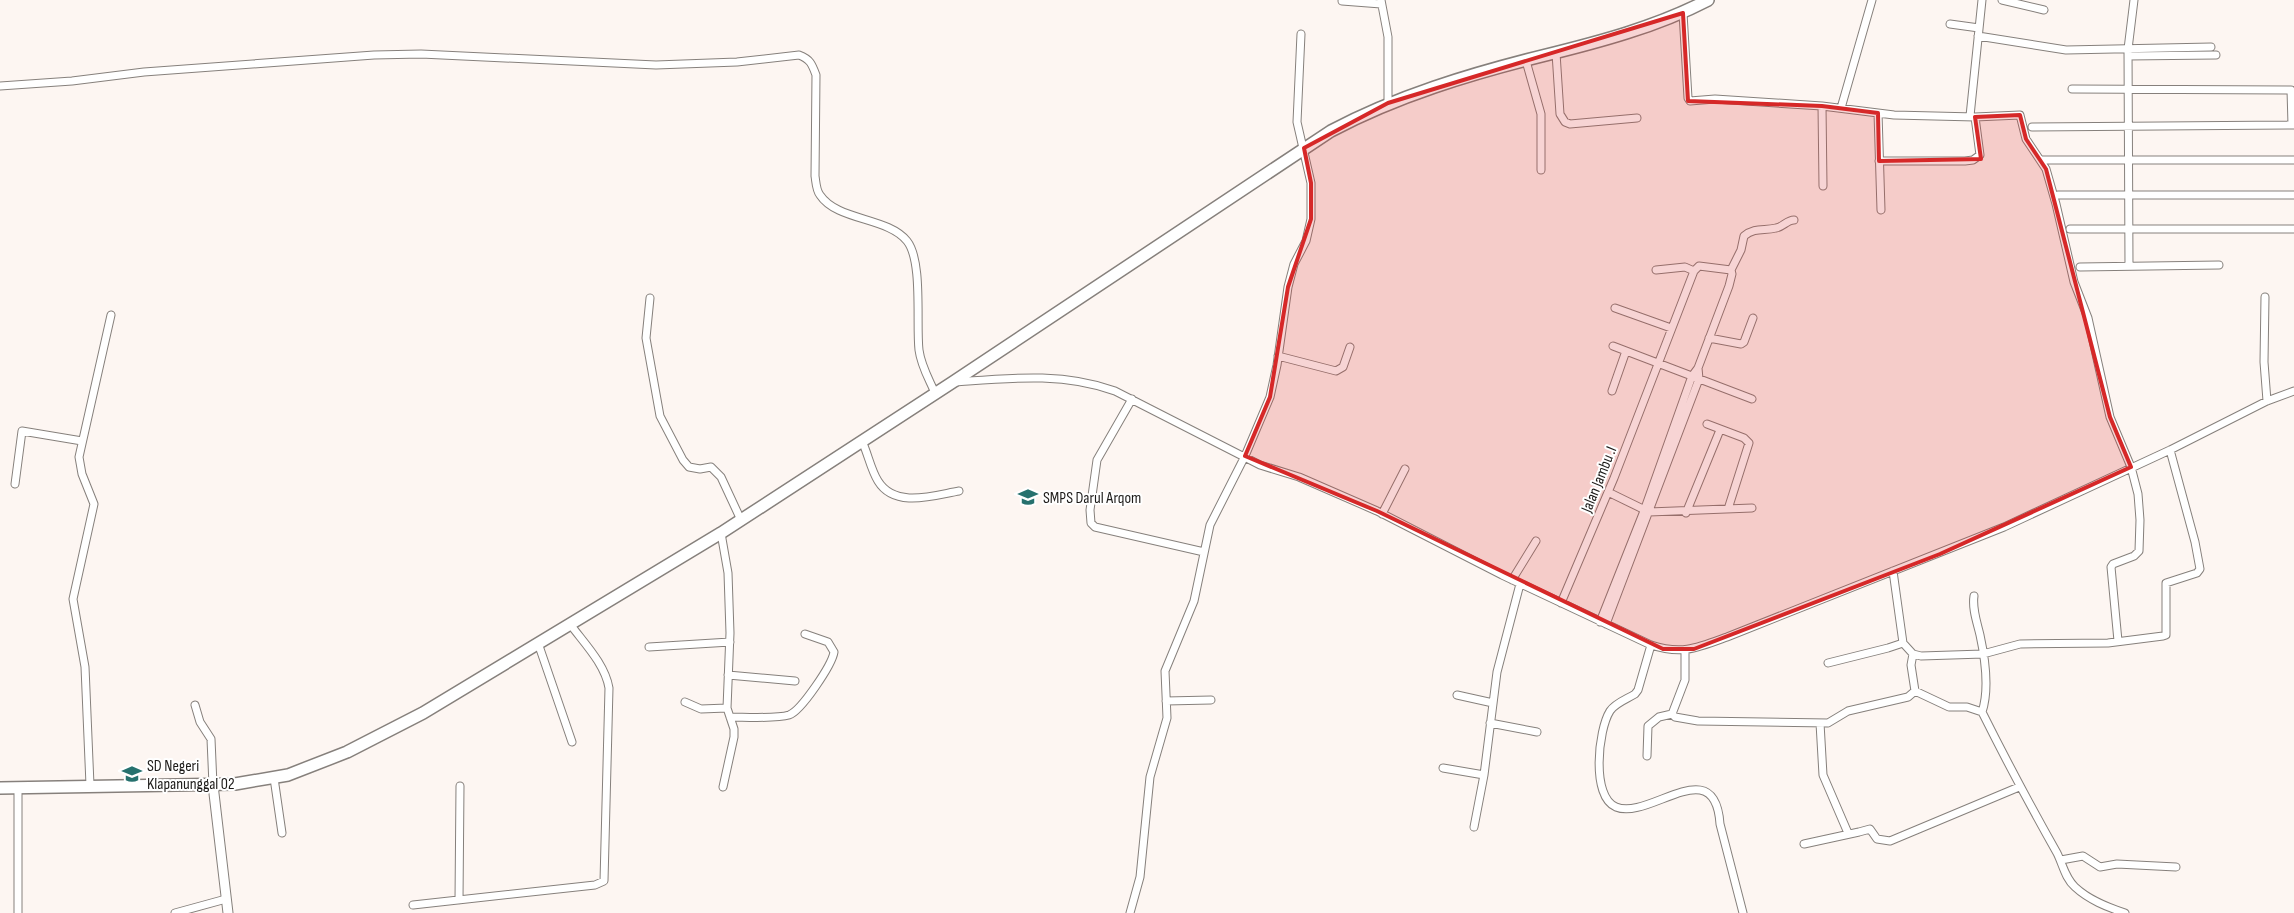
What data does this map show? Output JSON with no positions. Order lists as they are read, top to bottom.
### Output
{
  "streets": {
    "street": ["Jalan Jambu .I"]
  },
  "places": {
    "school or university": ["SMPS Darul Arqom", "SD Negeri Klapanunggal 02"]
  }
}
